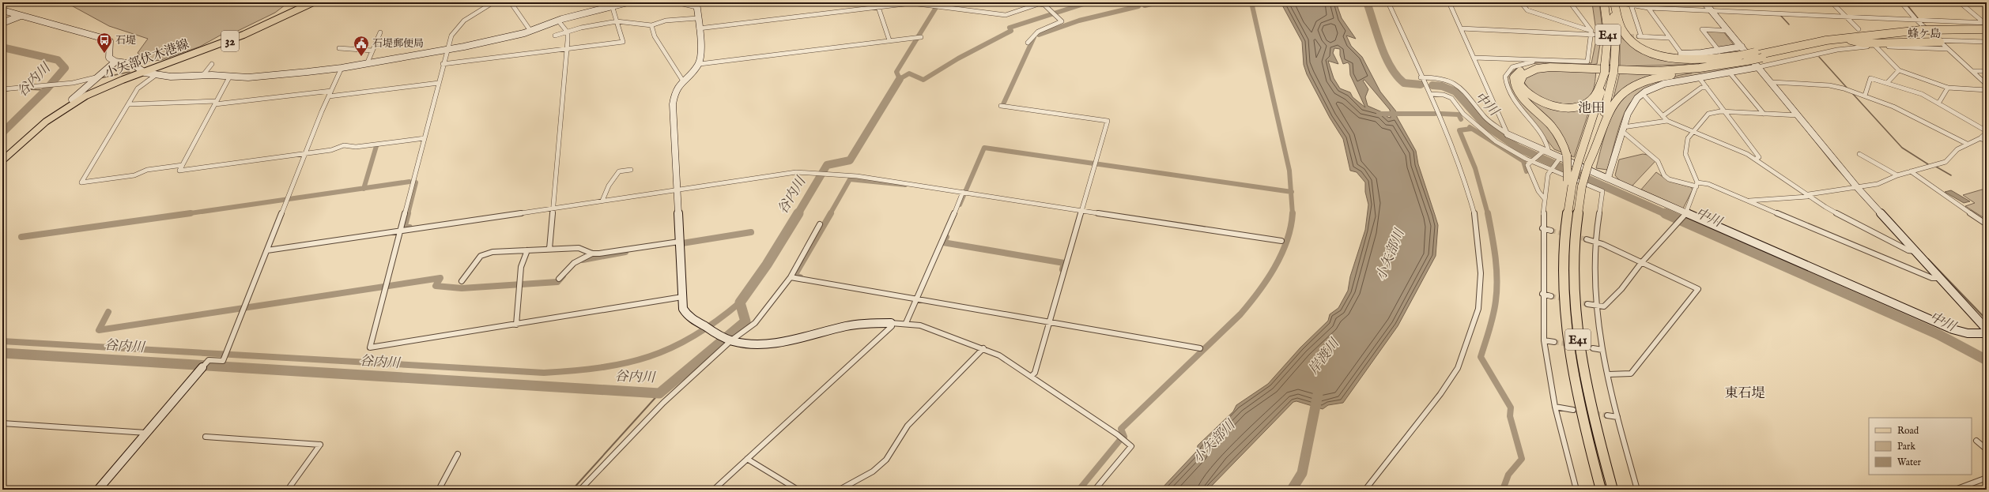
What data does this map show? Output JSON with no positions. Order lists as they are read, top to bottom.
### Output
{
  "streets": {
    "highway": ["E41"],
    "main road": ["32", "小矢部伏木港線"]
  },
  "districts": ["蜂ケ島", "池田", "東石堤"],
  "water": [
    "谷内川",
    "中川",
    "小矢部川",
    "岸渡川"
  ],
  "places": {
    "bus stop": ["石堤"],
    "public building": ["石堤郵便局"]
  },
  "legend": ["Road", "Park", "Water"]
}
